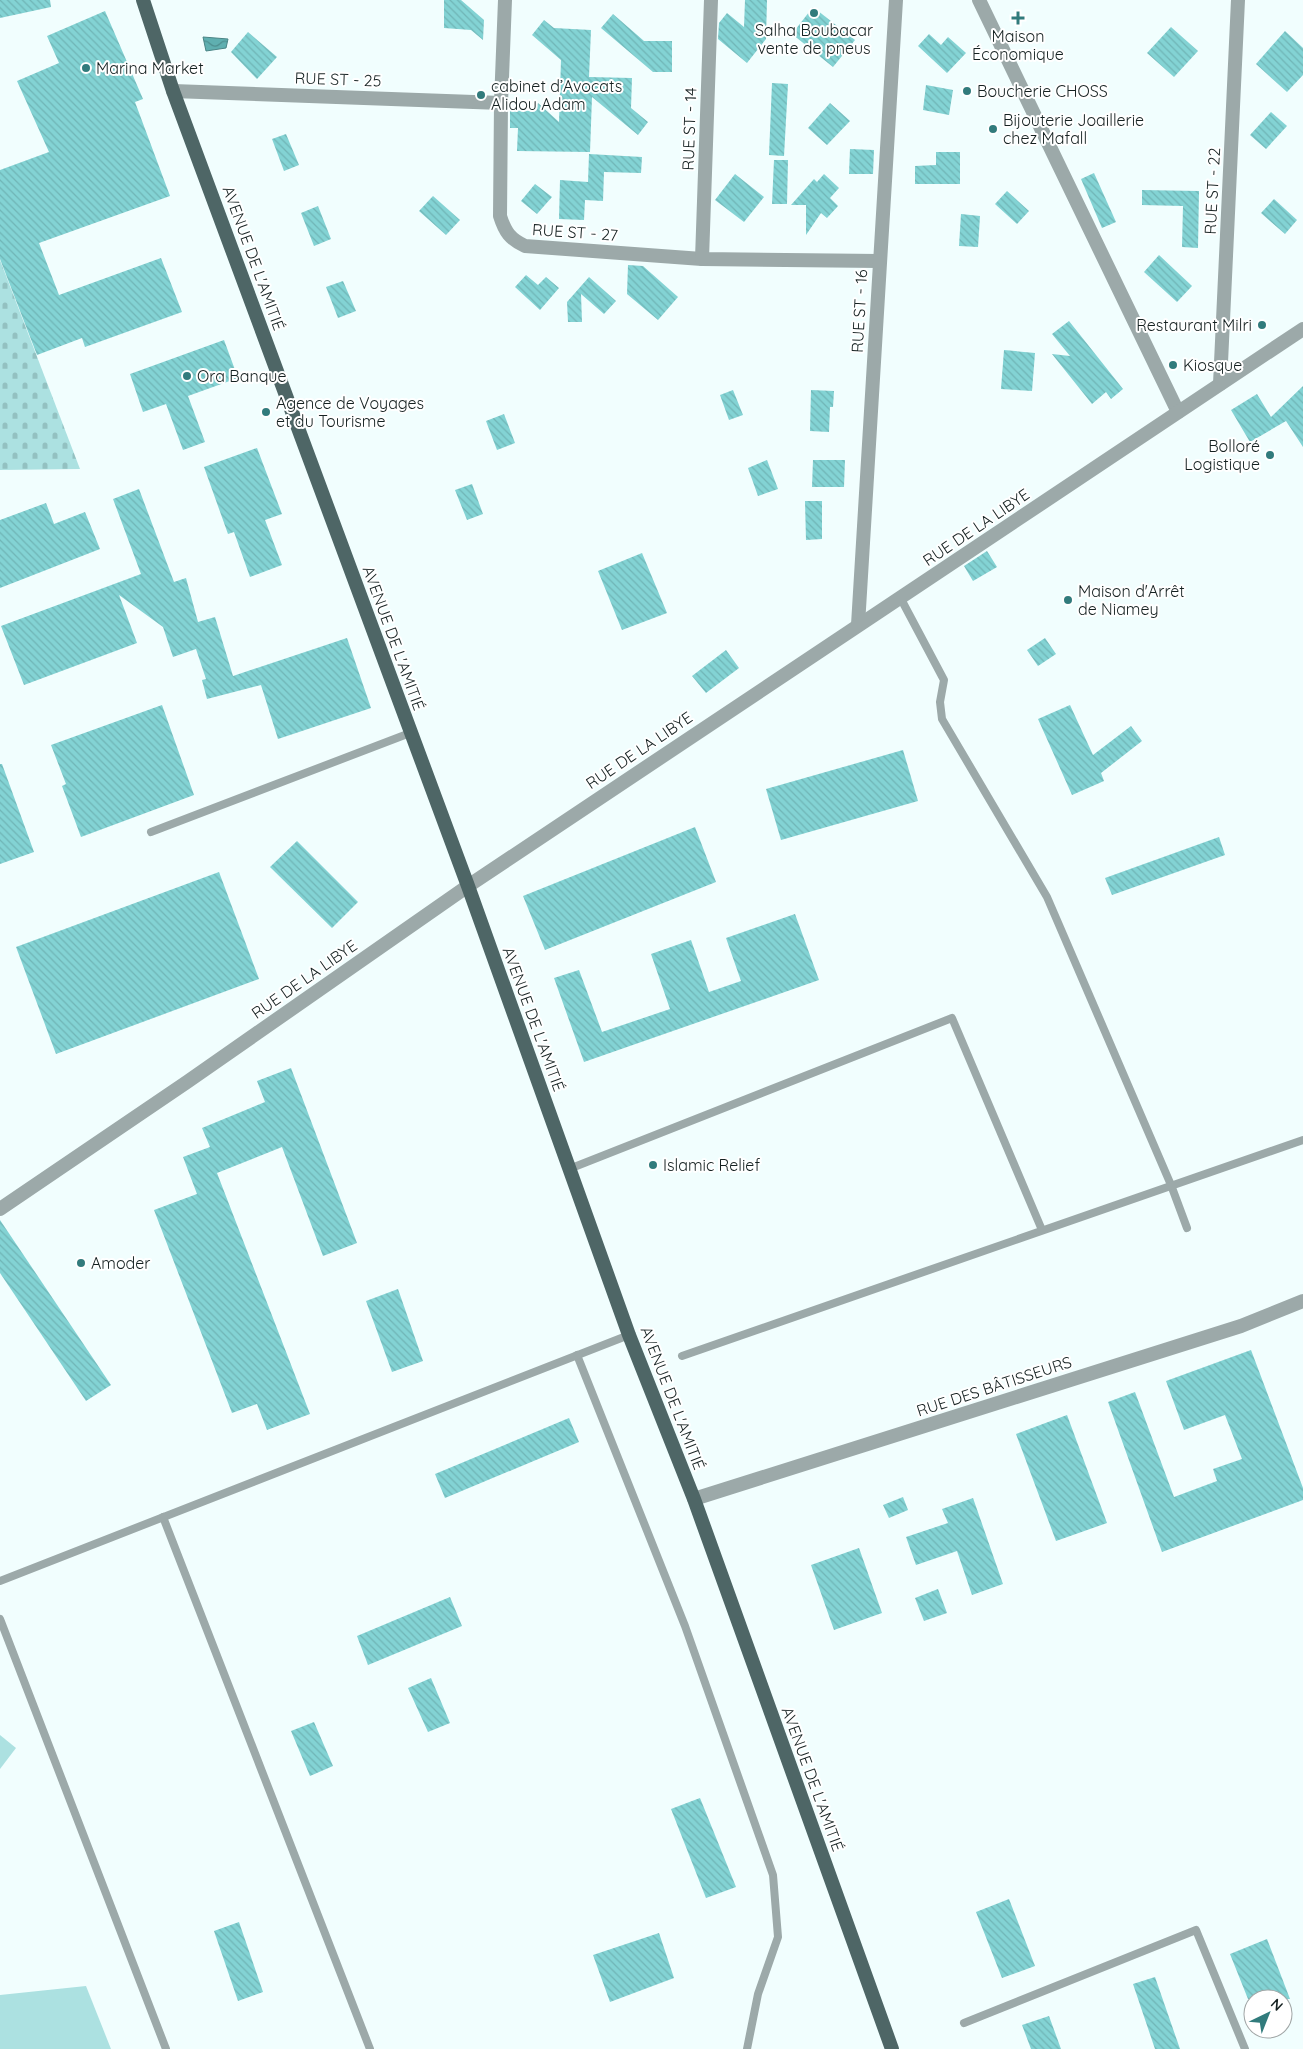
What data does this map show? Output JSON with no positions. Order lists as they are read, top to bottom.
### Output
{
  "streets": {
    "main road": ["AVENUE DE L'AMITIÉ"],
    "street": [
      "RUE ST - 25",
      "RUE ST - 14",
      "RUE ST - 22",
      "RUE ST - 27",
      "RUE ST - 16",
      "RUE DE LA LIBYE",
      "RUE DES BÂTISSEURS"
    ]
  },
  "crossings": [
    ["RUE ST - 25", "RUE ST - 27"],
    ["RUE ST - 25", "AVENUE DE L'AMITIÉ"],
    ["RUE ST - 14", "RUE ST - 27"],
    ["RUE ST - 22", "RUE DE LA LIBYE"],
    ["RUE ST - 27", "RUE ST - 16"],
    ["AVENUE DE L'AMITIÉ", "RUE DE LA LIBYE"],
    ["AVENUE DE L'AMITIÉ", "RUE DES BÂTISSEURS"],
    ["RUE ST - 16", "RUE DE LA LIBYE"]
  ],
  "places": {
    "other": [
      "Salha Boubacar vente de pneus",
      "Marina Market",
      "Boucherie CHOSS",
      "cabinet d’Avocats Alidou Adam",
      "Bijouterie Joaillerie chez Mafall",
      "Restaurant Milri",
      "Kiosque",
      "Ora Banque",
      "Agence de Voyages et du Tourisme",
      "Bolloré Logistique",
      "Maison d'Arrêt de Niamey",
      "Islamic Relief",
      "Amoder"
    ],
    "health": ["Maison Économique"]
  },
  "north": "top right"
}
